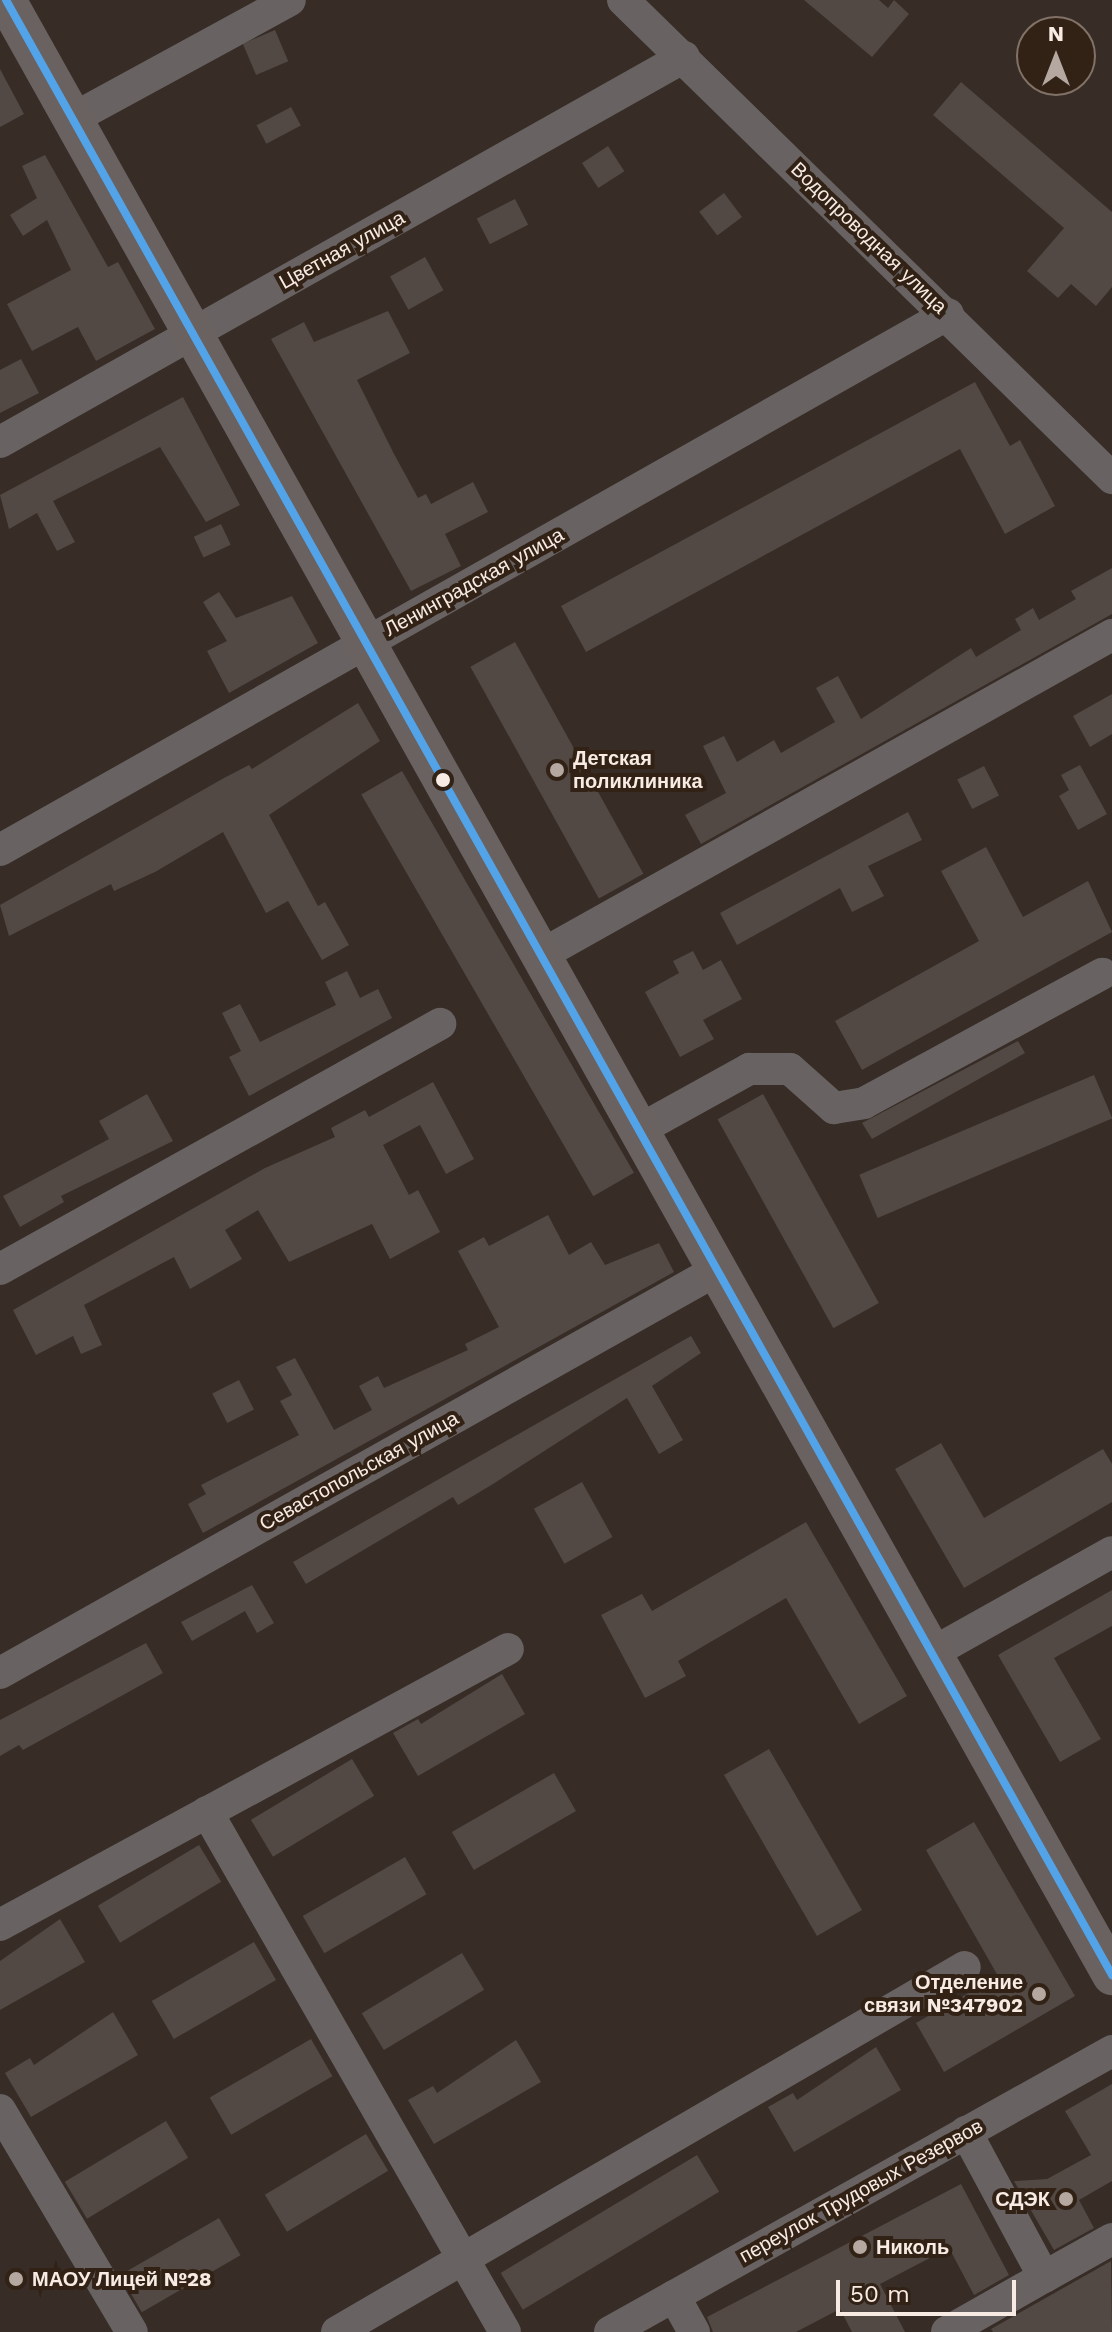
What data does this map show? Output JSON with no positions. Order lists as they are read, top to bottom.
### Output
{
  "streets": {
    "street": [
      "Водопроводная улица",
      "Цветная улица",
      "Ленинградская улица",
      "Севастопольская улица",
      "переулок Трудовых Резервов"
    ]
  },
  "crossings": [
    ["Водопроводная улица", "Цветная улица"],
    ["Водопроводная улица", "Ленинградская улица"]
  ],
  "places": [
    "Детская поликлиника",
    "Отделение связи №347902",
    "СДЭК",
    "Николь",
    "МАОУ Лицей №28"
  ],
  "scale_bar": "50 m",
  "north": "top"
}
